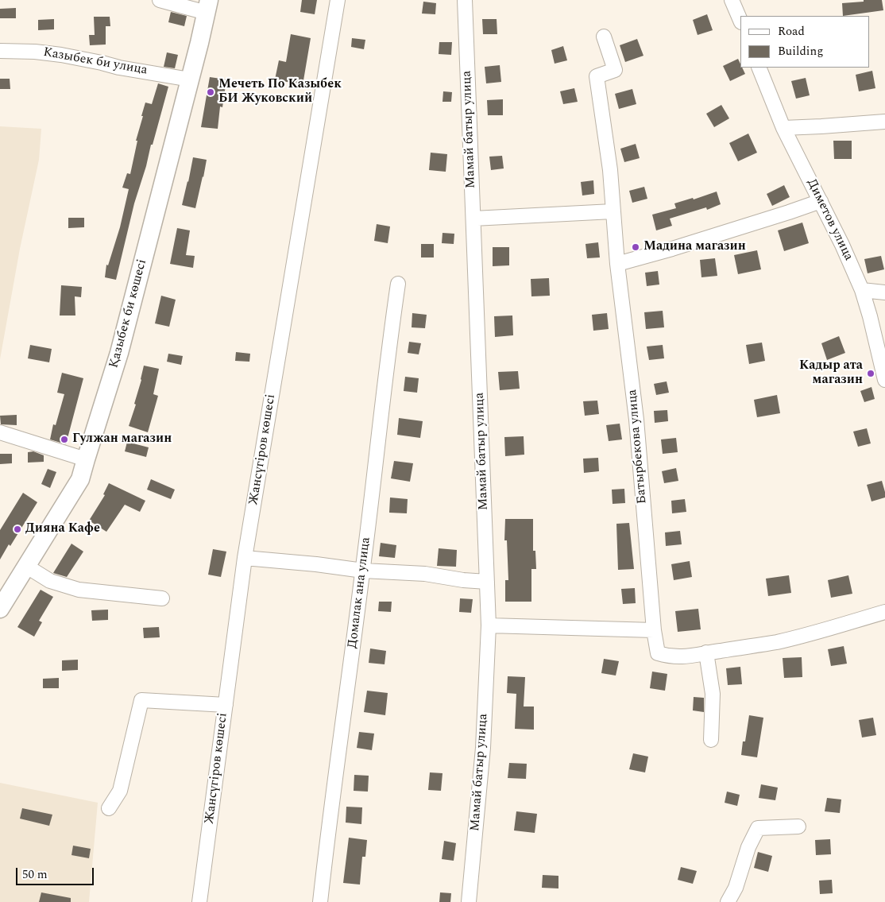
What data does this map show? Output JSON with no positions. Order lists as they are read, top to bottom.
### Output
{
  "streets": {
    "main road": ["Қазыбек би көшесі"],
    "street": [
      "Казыбек би улица",
      "Мамай батыр улица",
      "Диметов улица",
      "Батырбекова улица",
      "Жансүгіров көшесі",
      "Домалак ана улица"
    ]
  },
  "crossings": [
    ["Казыбек би улица", "Қазыбек би көшесі"]
  ],
  "places": [
    "Мечеть По Казыбек БИ Жуковский",
    "Мадина магазин",
    "Кадыр ата магазин",
    "Гулжан магазин",
    "Дияна Кафе"
  ],
  "legend": ["Road", "Building"],
  "scale_bar": "50 m"
}
